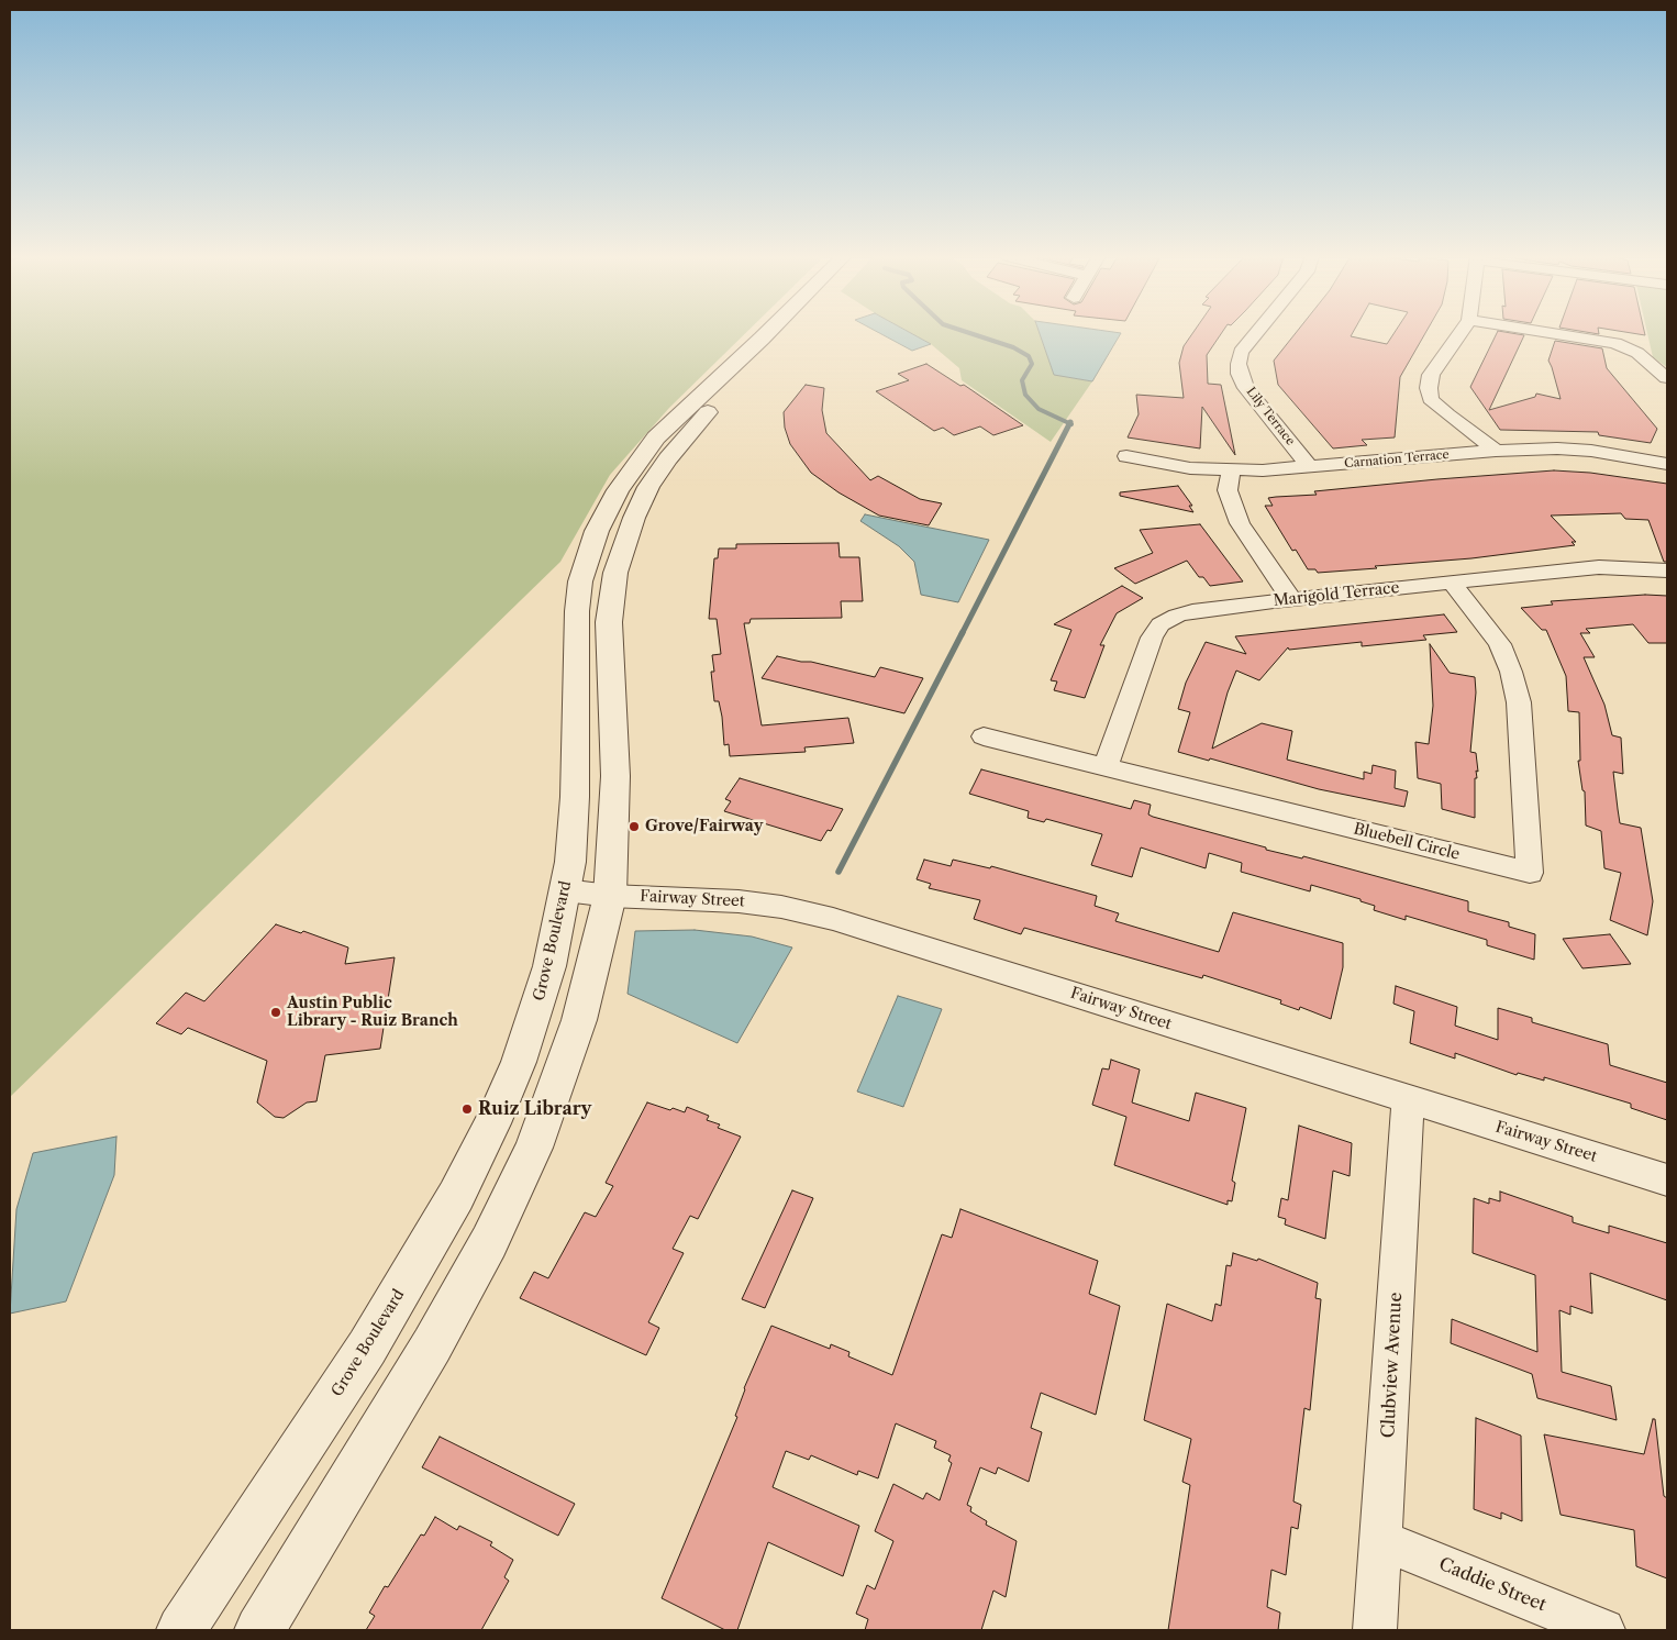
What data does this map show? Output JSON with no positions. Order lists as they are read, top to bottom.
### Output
{
  "streets": {
    "street": [
      "Lily Terrace",
      "Carnation Terrace",
      "Marigold Terrace",
      "Bluebell Circle",
      "Fairway Street",
      "Grove Boulevard",
      "Clubview Avenue",
      "Caddie Street"
    ]
  },
  "crossings": [
    ["Lily Terrace", "Carnation Terrace"],
    ["Marigold Terrace", "Bluebell Circle"],
    ["Fairway Street", "Grove Boulevard"],
    ["Fairway Street", "Clubview Avenue"],
    ["Clubview Avenue", "Caddie Street"]
  ],
  "places": ["Grove/Fairway", "Austin Public Library - Ruiz Branch", "Ruiz Library"]
}
